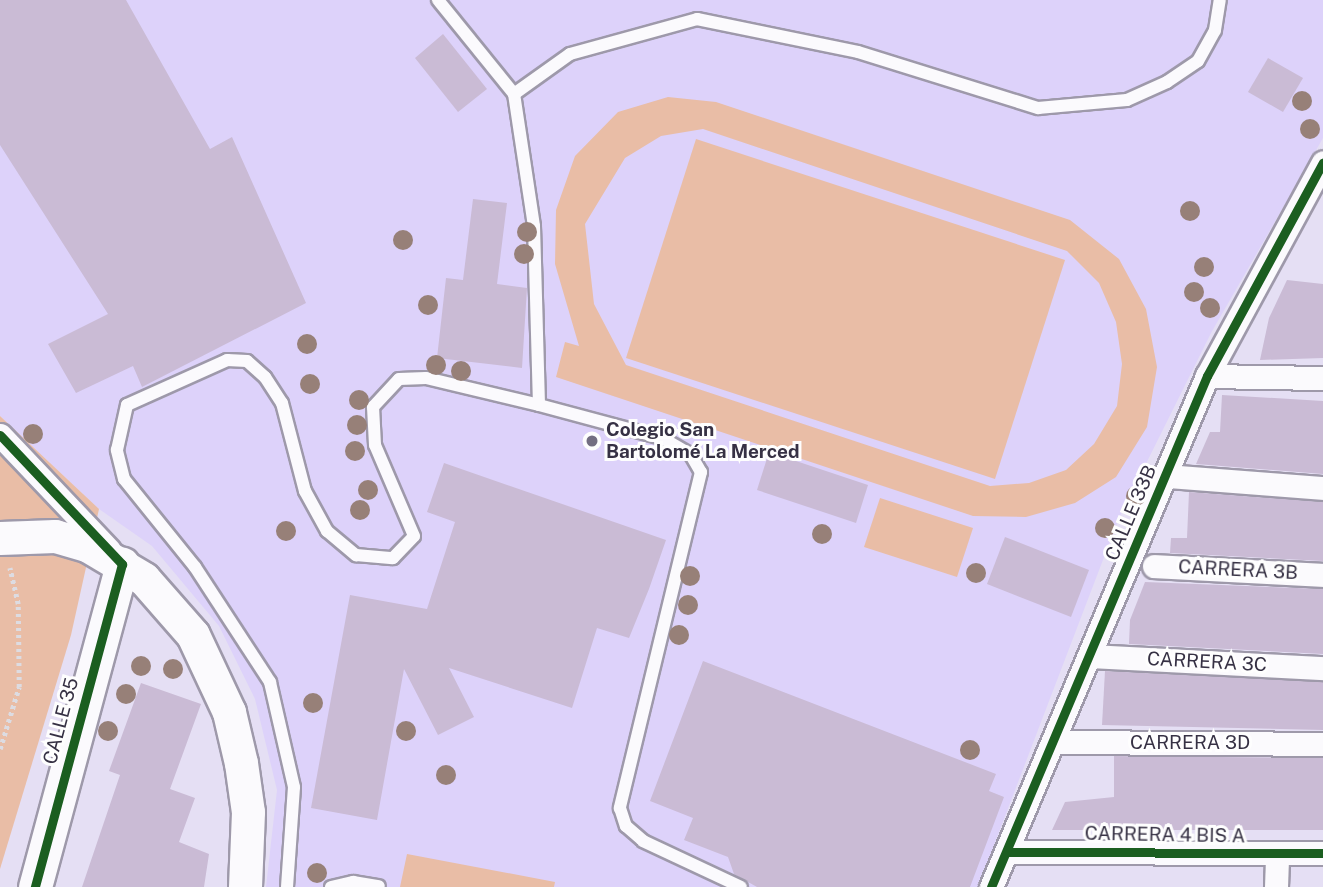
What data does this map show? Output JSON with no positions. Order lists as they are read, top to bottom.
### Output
{
  "streets": {
    "main road": ["CALLE 35"],
    "street": [
      "CALLE 33B",
      "CARRERA 3B",
      "CARRERA 3C",
      "CARRERA 3D",
      "CARRERA 4 BIS A"
    ]
  },
  "crossings": [
    ["CALLE 33B", "CARRERA 3C"],
    ["CALLE 33B", "CARRERA 3D"],
    ["CALLE 33B", "CARRERA 4 BIS A"]
  ],
  "places": ["Colegio San Bartolomé La Merced"]
}
